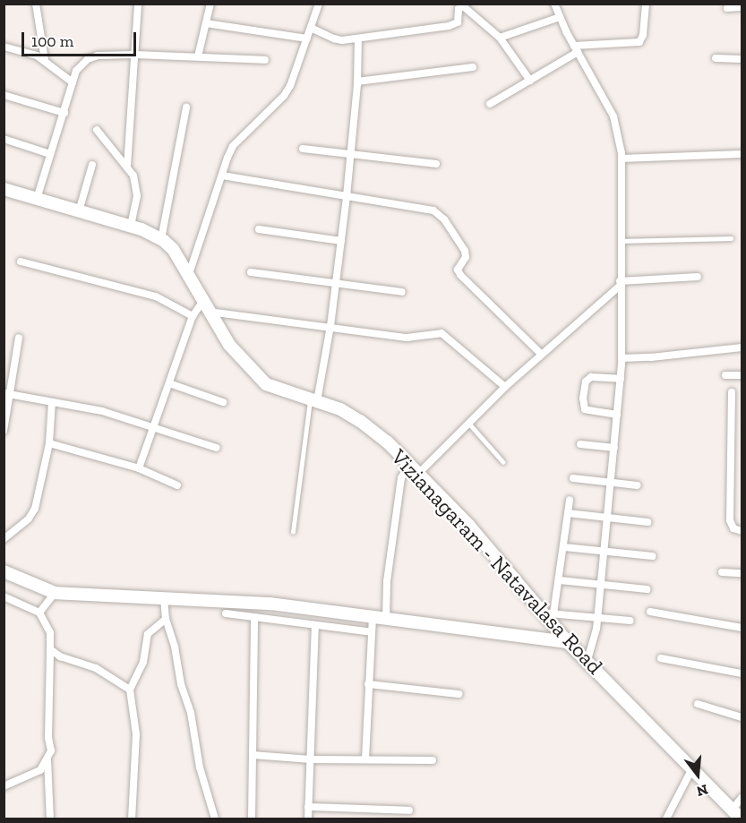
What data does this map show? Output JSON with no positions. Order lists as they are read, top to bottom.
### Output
{
  "streets": {
    "main road": ["Vizianagaram - Natavalasa Road"]
  },
  "scale_bar": "100 m",
  "north": "bottom"
}
